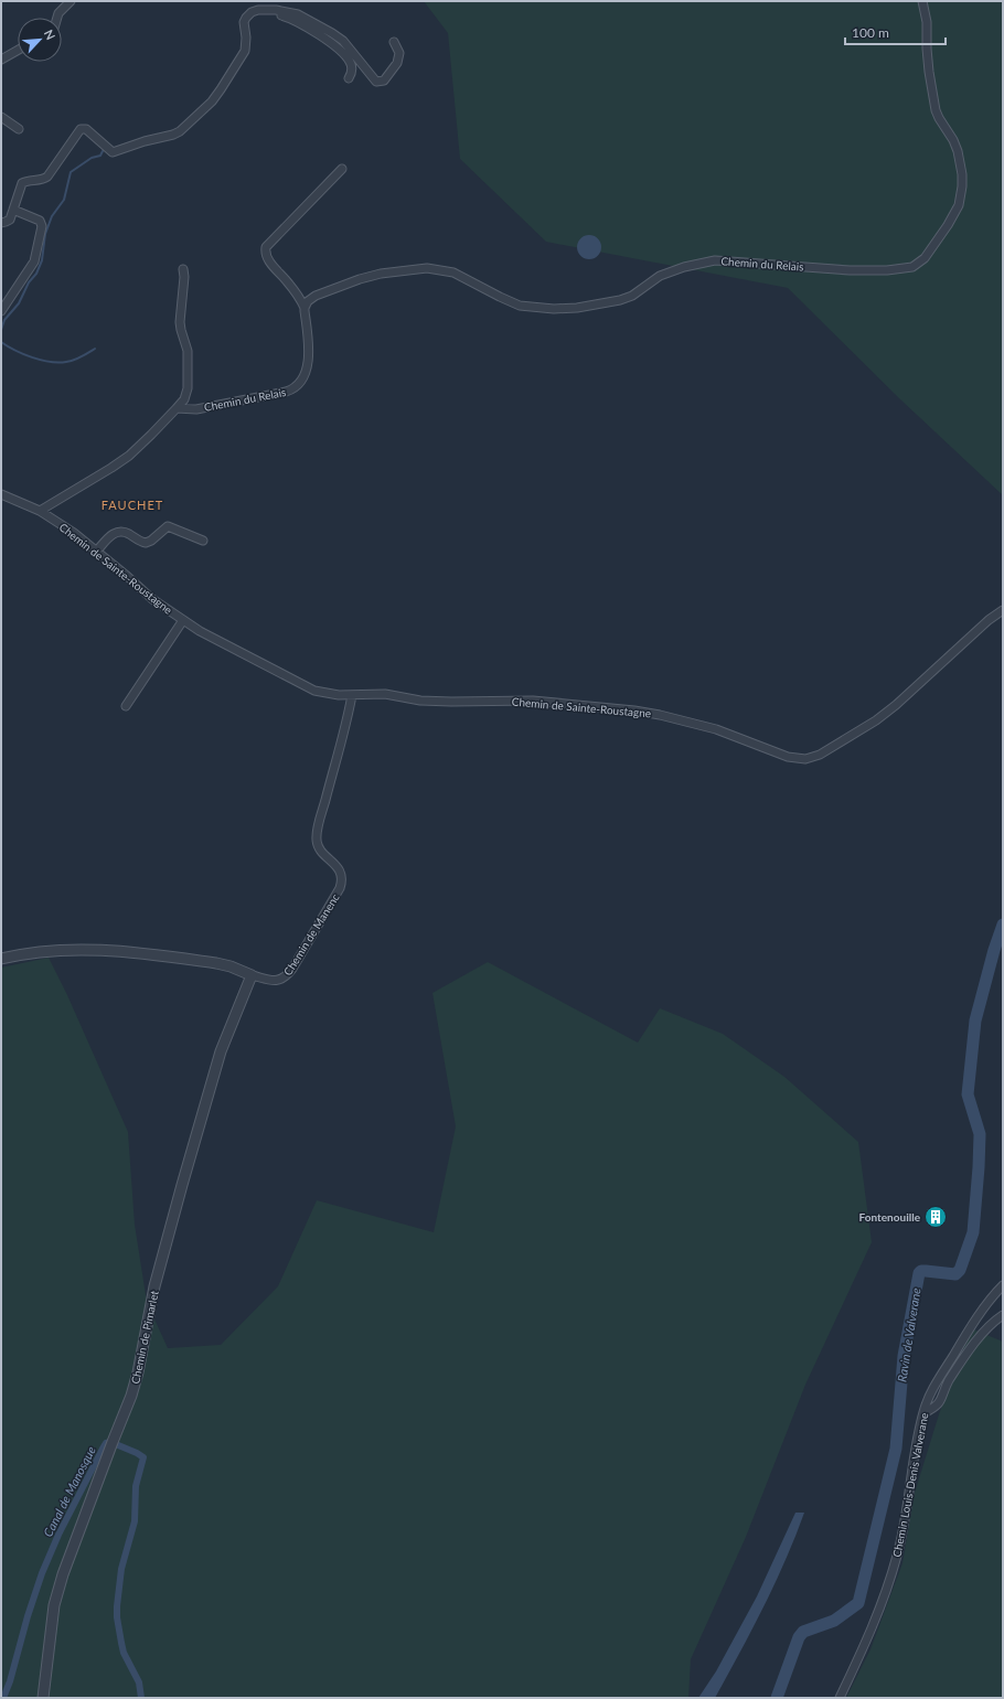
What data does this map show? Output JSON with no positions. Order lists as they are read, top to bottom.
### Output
{
  "streets": {
    "street": [
      "Chemin du Relais",
      "Chemin de Sainte-Roustagne",
      "Chemin de Manenc",
      "Chemin de Pimarlet",
      "Chemin Louis-Denis Valverane"
    ]
  },
  "crossings": [
    ["Chemin de Sainte-Roustagne", "Chemin de Manenc"],
    ["Chemin de Manenc", "Chemin de Pimarlet"]
  ],
  "districts": ["FAUCHET"],
  "water": ["Ravin de Valverane", "Canal de Manosque"],
  "places": {
    "building": ["Fontenouille"]
  },
  "scale_bar": "100 m",
  "north": "top right"
}
